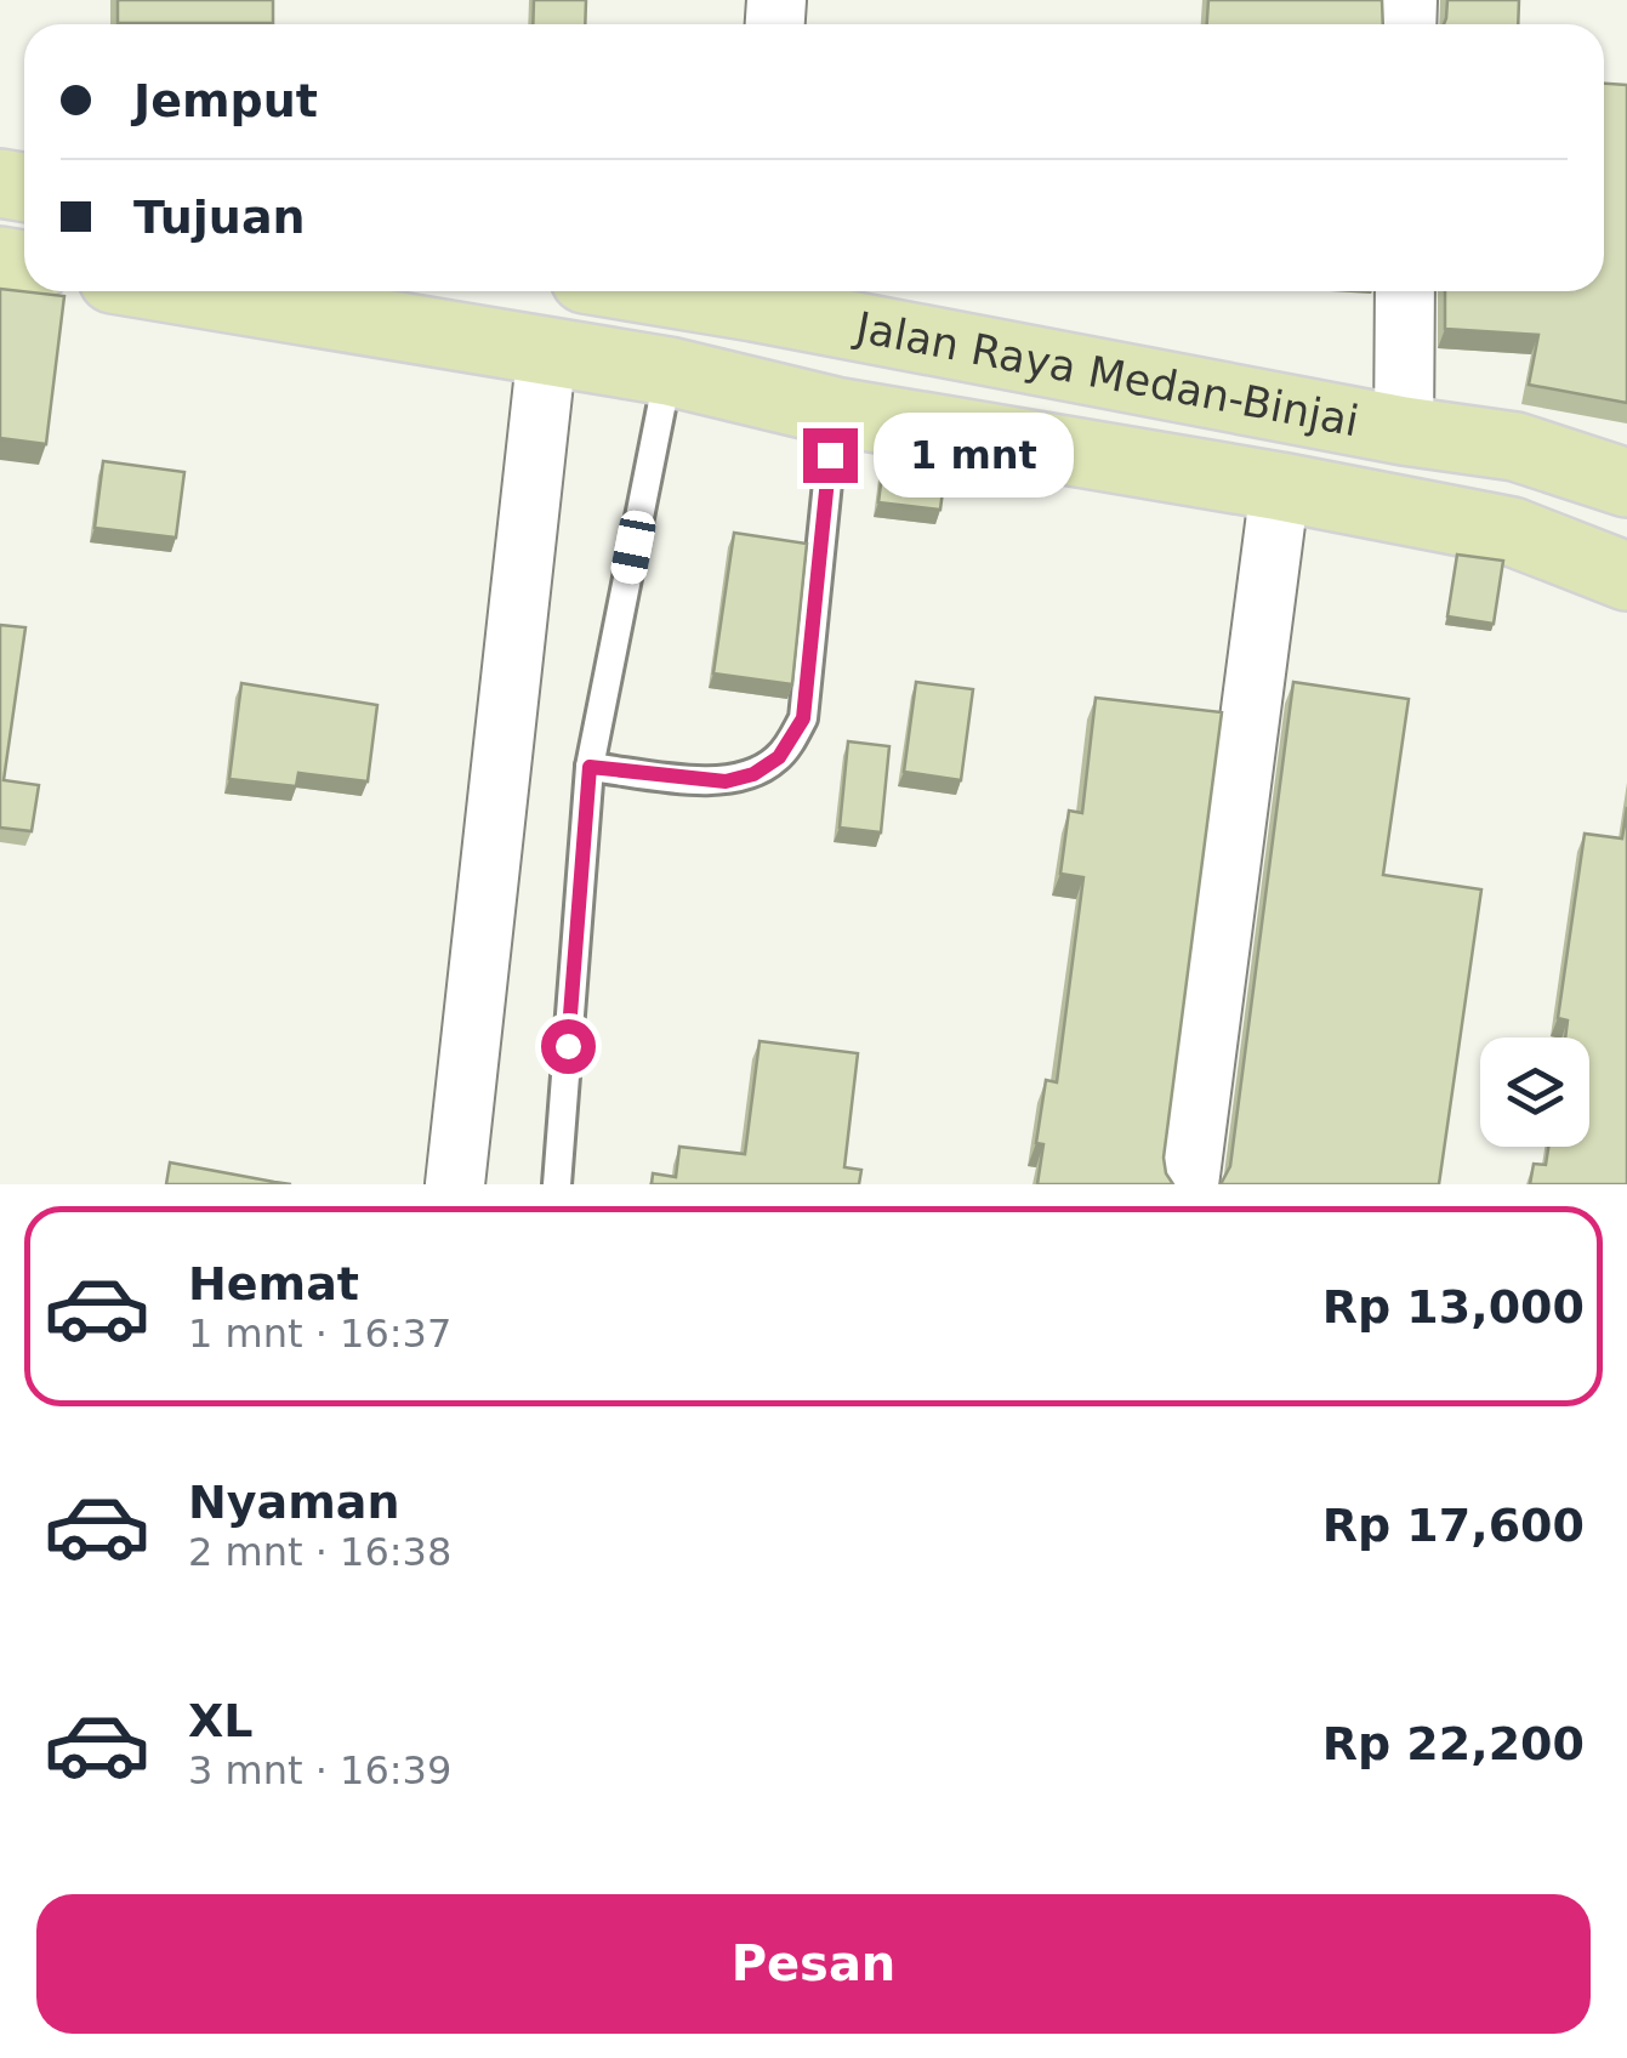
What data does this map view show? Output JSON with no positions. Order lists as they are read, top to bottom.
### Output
{
  "streets": {
    "main road": ["Jalan Raya Medan-Binjai"]
  },
  "page": {
    "banner": ["Jemput", "Tujuan"],
    "bubble": "1 mnt",
    "list": [
      {
        "name": "Hemat",
        "note": "1 mnt · 16:37",
        "value": "Rp 13,000"
      },
      {
        "name": "Nyaman",
        "note": "2 mnt · 16:38",
        "value": "Rp 17,600"
      },
      {
        "name": "XL",
        "note": "3 mnt · 16:39",
        "value": "Rp 22,200"
      }
    ],
    "buttons": "Pesan"
  }
}
